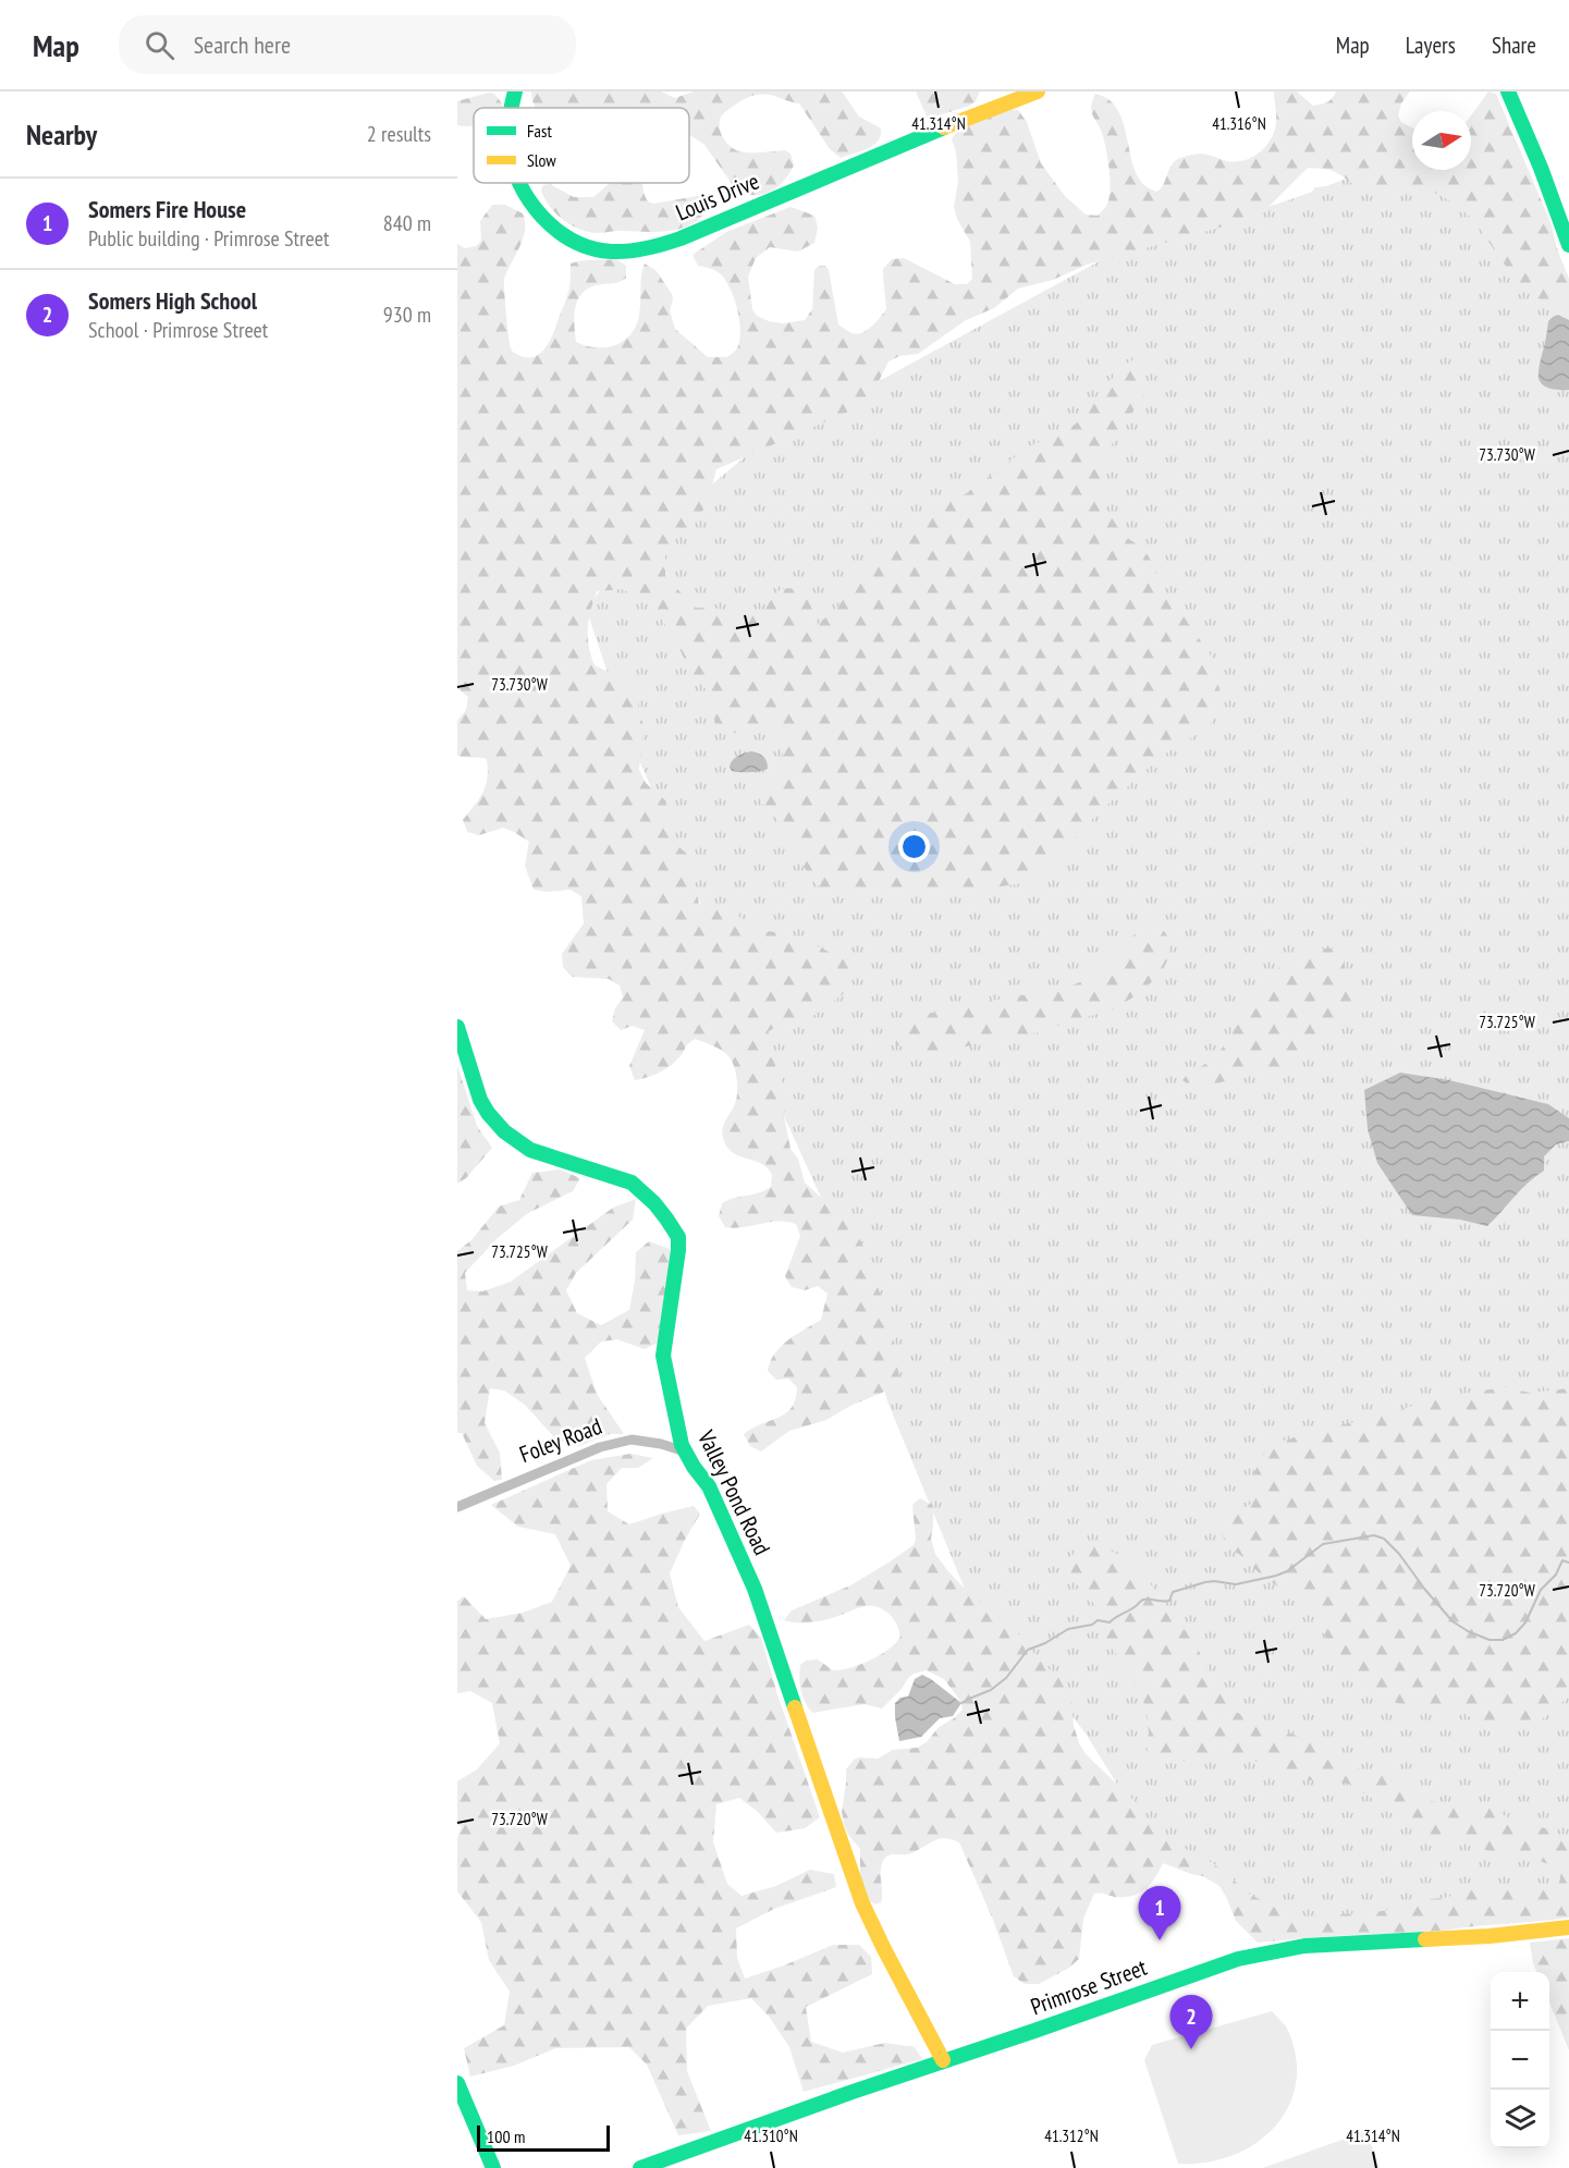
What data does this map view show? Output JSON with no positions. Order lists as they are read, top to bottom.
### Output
{
  "streets": {
    "street": [
      "Louis Drive",
      "Foley Road",
      "Valley Pond Road",
      "Primrose Street"
    ]
  },
  "crossings": [
    ["Foley Road", "Valley Pond Road"],
    ["Valley Pond Road", "Primrose Street"]
  ],
  "legend": ["Fast", "Slow"],
  "scale_bar": "100 m",
  "north": "right",
  "page": {
    "header": "Map",
    "search": "Search here",
    "nav": ["Map", "Layers", "Share"],
    "heading": ["Nearby", "2 results"],
    "list": [
      {
        "mark": "1",
        "name": "Somers Fire House",
        "note": "Public building · Primrose Street",
        "value": "840 m"
      },
      {
        "mark": "2",
        "name": "Somers High School",
        "note": "School · Primrose Street",
        "value": "930 m"
      }
    ],
    "pins": ["1", "2"],
    "map_buttons": ["+", "−"],
    "scale": "100 m"
  },
  "coordinates": [
    "41.314°N",
    "41.316°N",
    "73.730°W",
    "73.725°W",
    "73.720°W",
    "41.310°N",
    "41.312°N"
  ]
}
